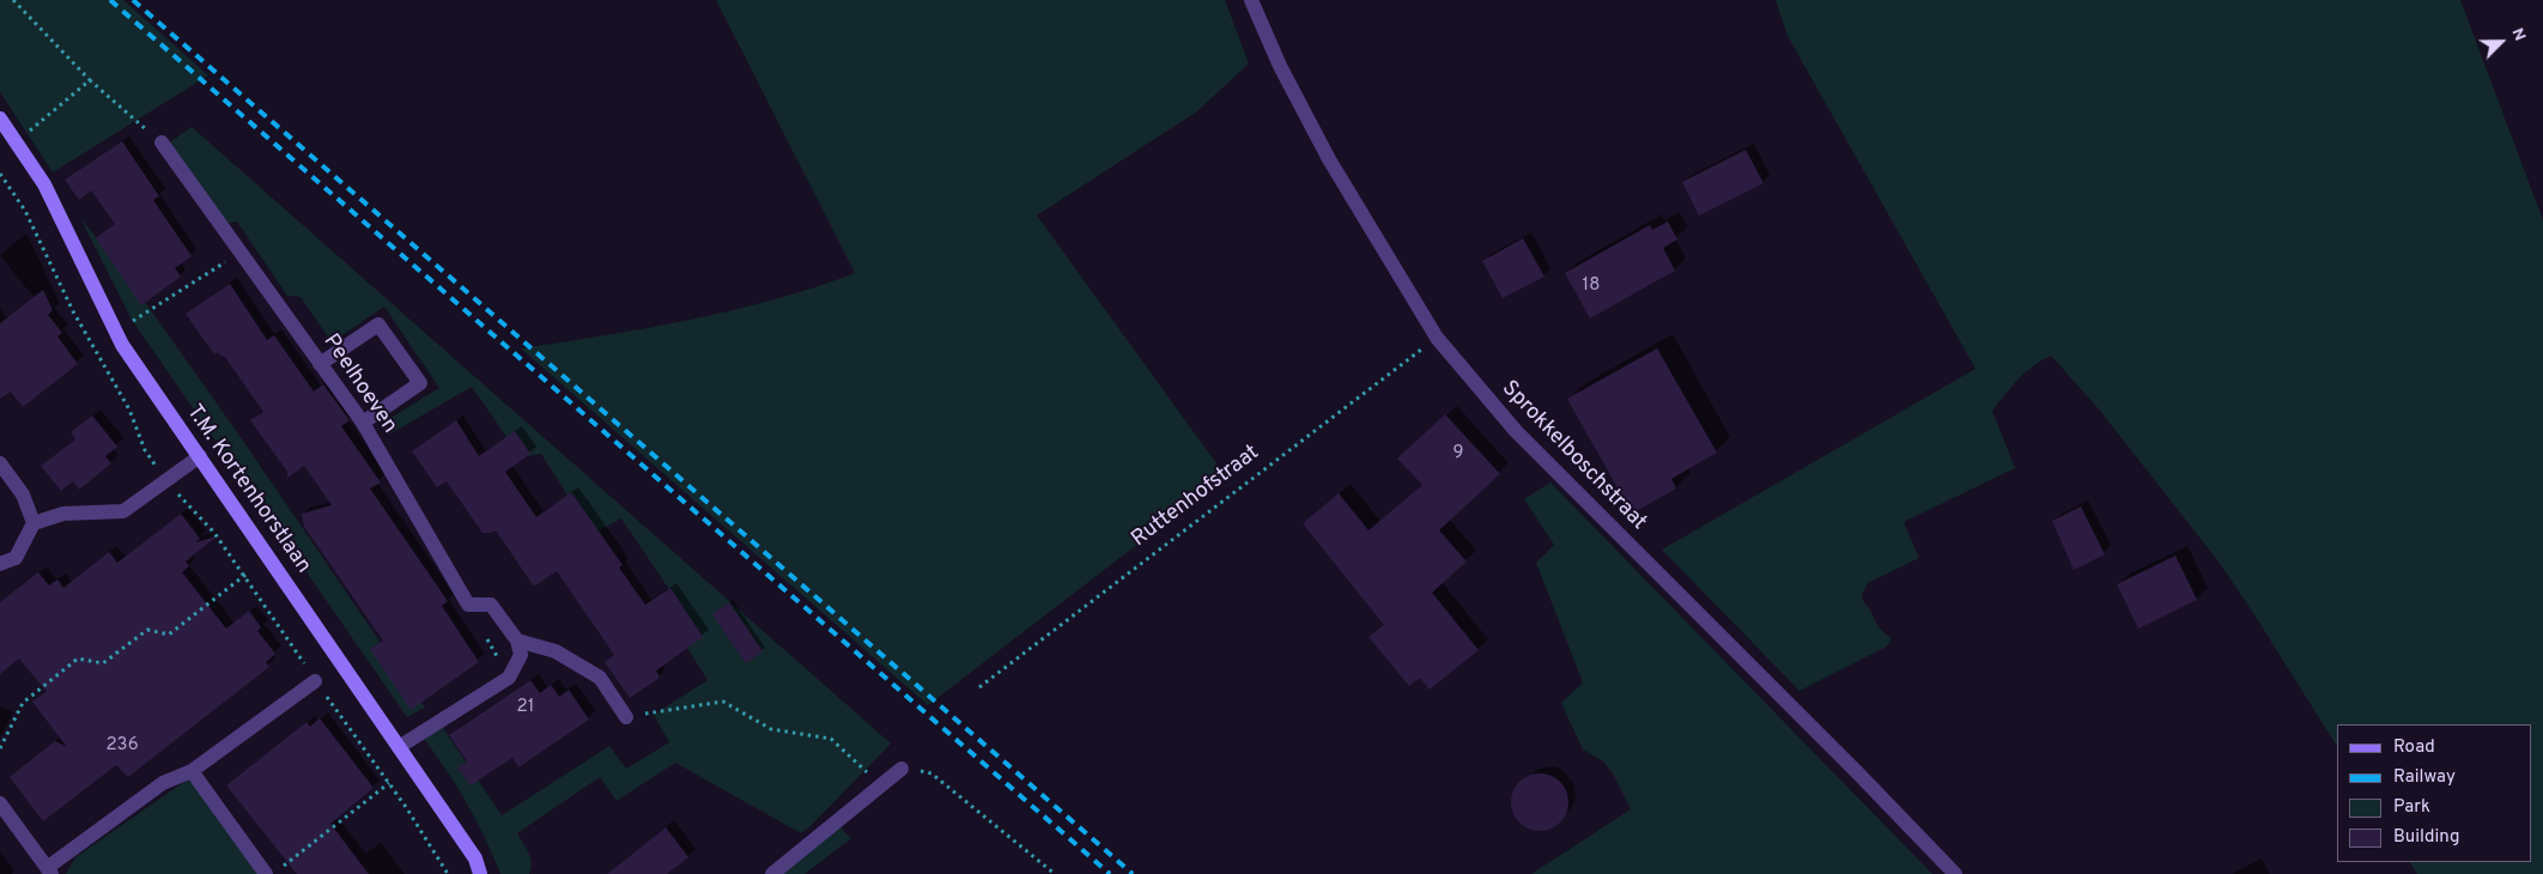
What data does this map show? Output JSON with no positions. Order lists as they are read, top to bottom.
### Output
{
  "streets": {
    "street": ["Peelhoeven", "Sprokkelboschstraat", "T.M. Kortenhorstlaan"],
    "path": ["Ruttenhofstraat"]
  },
  "crossings": [
    ["Sprokkelboschstraat", "Ruttenhofstraat"]
  ],
  "house_numbers": [
    "18",
    "9",
    "21",
    "236"
  ],
  "legend": [
    "Road",
    "Railway",
    "Park",
    "Building"
  ],
  "north": "top right"
}
